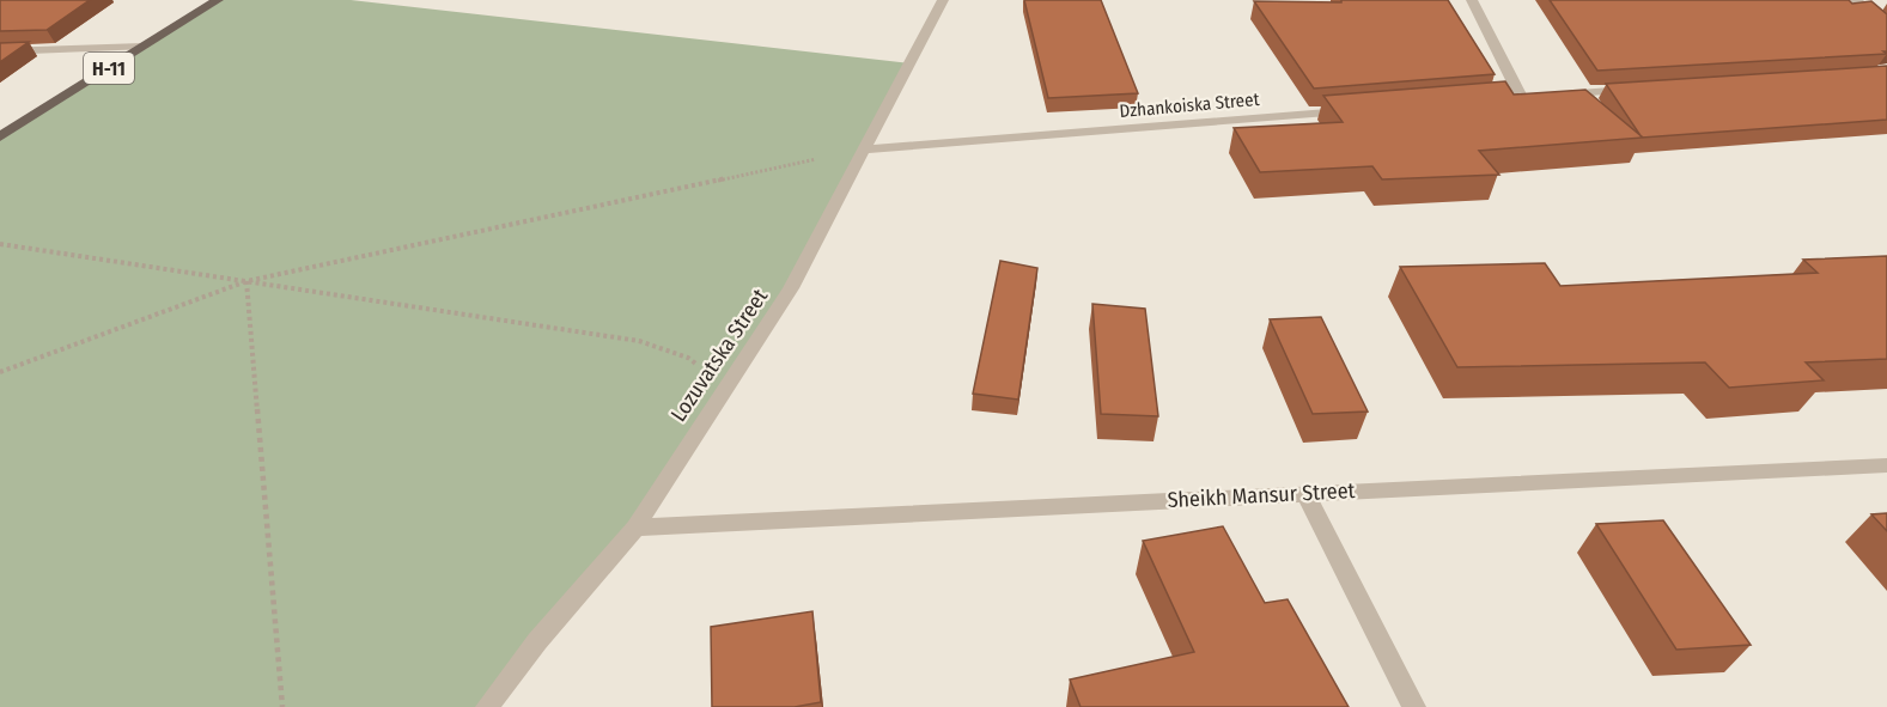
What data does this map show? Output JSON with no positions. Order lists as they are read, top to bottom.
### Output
{
  "streets": {
    "main road": ["Н-11"],
    "street": ["Dzhankoiska Street", "Lozuvatska Street", "Sheikh Mansur Street"]
  },
  "crossings": [
    ["Dzhankoiska Street", "Lozuvatska Street"],
    ["Lozuvatska Street", "Sheikh Mansur Street"]
  ]
}
